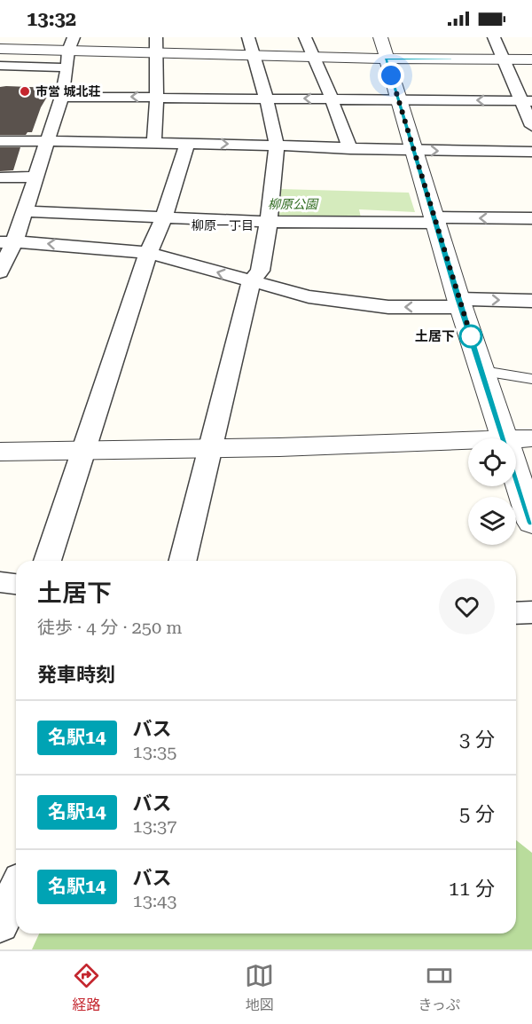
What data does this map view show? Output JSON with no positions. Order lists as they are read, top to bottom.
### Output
{
  "districts": ["柳原一丁目"],
  "parks": ["柳原公園"],
  "places": ["市営 城北荘", "土居下"],
  "lines": ["bus line 名駅14"],
  "page": {
    "status": "13:32",
    "heading": [
      ["土居下", "徒歩 · 4 分 · 250 m"],
      "発車時刻"
    ],
    "list": [
      {
        "mark": "名駅14",
        "name": "バス",
        "note": "13:35",
        "value": "3 分"
      },
      {
        "mark": "名駅14",
        "name": "バス",
        "note": "13:37",
        "value": "5 分"
      },
      {
        "mark": "名駅14",
        "name": "バス",
        "note": "13:43",
        "value": "11 分"
      }
    ],
    "tabs": ["経路", "地図", "きっぷ"]
  }
}
